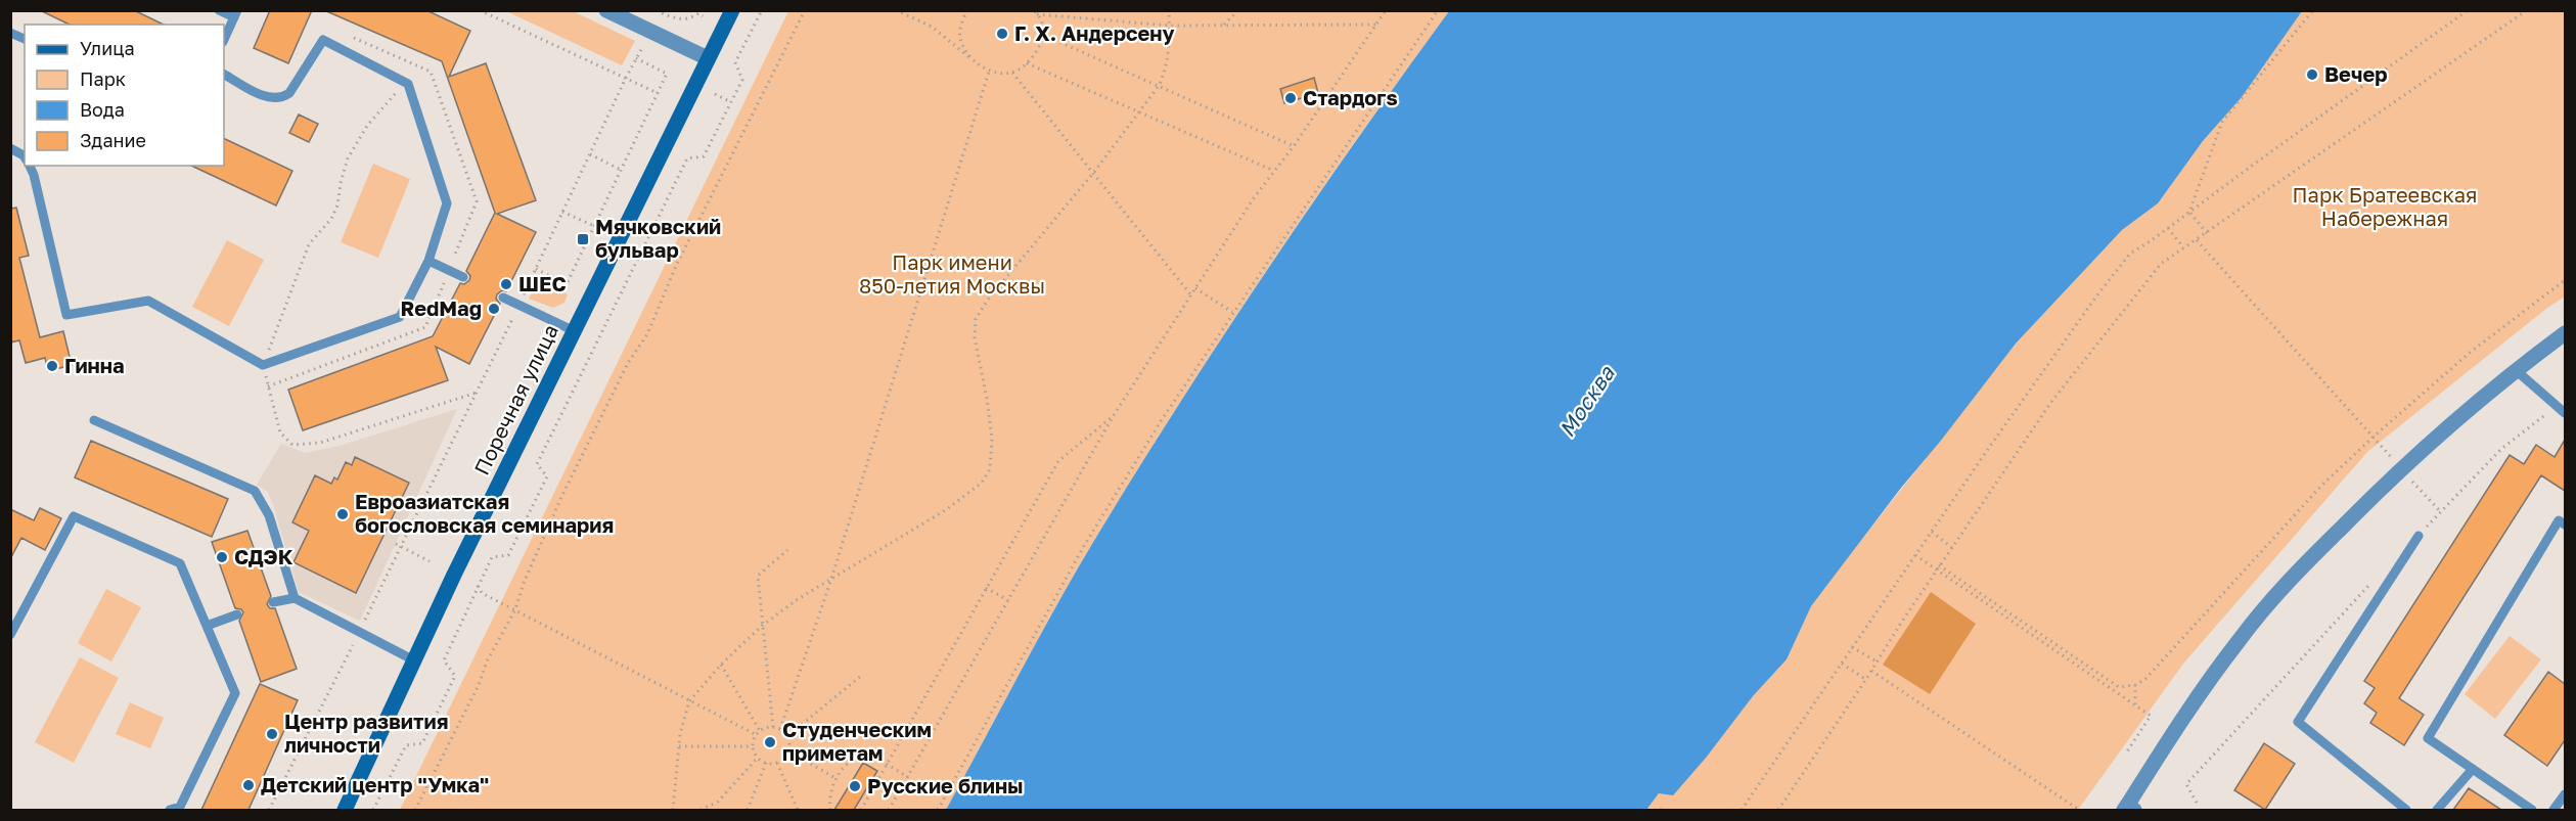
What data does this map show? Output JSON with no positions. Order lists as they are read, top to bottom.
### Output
{
  "streets": {
    "main road": ["Поречная улица"]
  },
  "water": ["Москва"],
  "parks": ["Парк Братеевская Набережная", "Парк имени 850-летия Москвы"],
  "places": {
    "other": [
      "Г. Х. Андерсену",
      "Вечер",
      "Стардогs",
      "ШЕС",
      "RedMag",
      "Гинна",
      "Евроазиатская богословская семинария",
      "СДЭК",
      "Центр развития личности",
      "Студенческим приметам",
      "Детский центр \"Умка\"",
      "Русские блины"
    ],
    "transit": ["Мячковский бульвар"]
  },
  "legend": [
    "Улица",
    "Парк",
    "Вода",
    "Здание"
  ]
}
